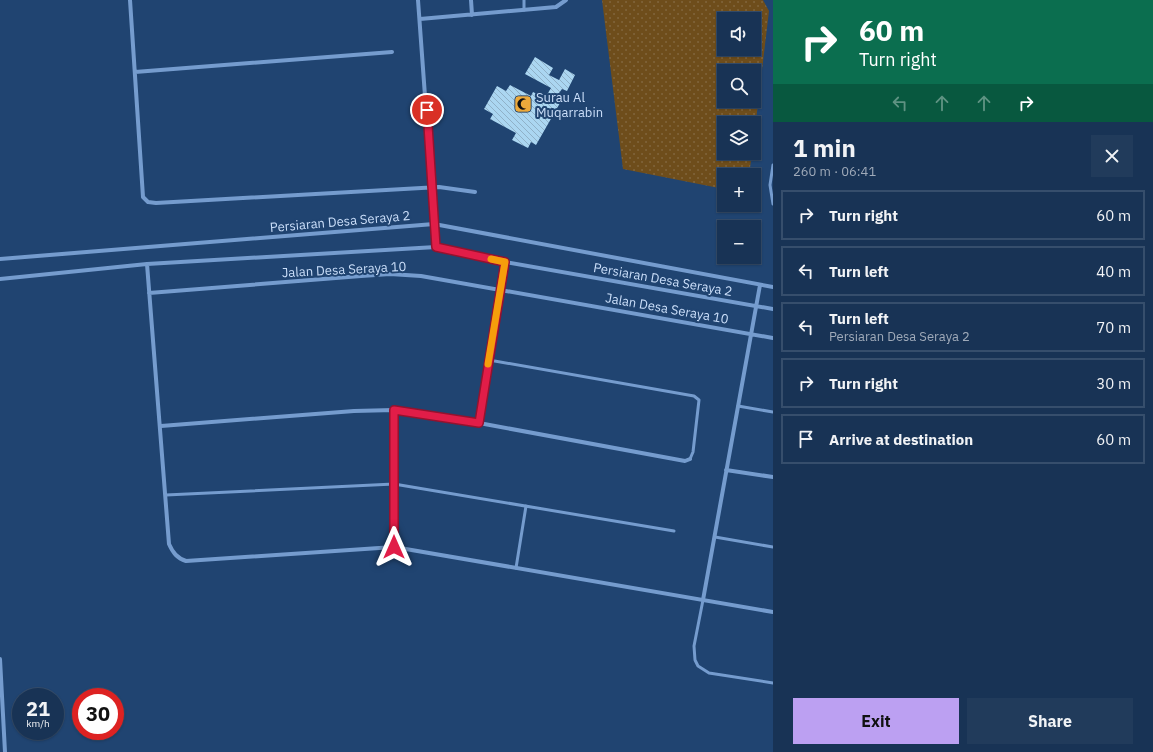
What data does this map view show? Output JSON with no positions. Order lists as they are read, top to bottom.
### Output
{
  "streets": {
    "street": ["Persiaran Desa Seraya 2", "Jalan Desa Seraya 10"]
  },
  "places": {
    "mosque": ["Surau Al Muqarrabin"]
  },
  "page": {
    "turn": ["60 m", "Turn right"],
    "map_buttons": ["+", "−"],
    "heading": ["1 min", "260 m · 06:41"],
    "list": [
      {
        "name": "Turn right",
        "value": "60 m"
      },
      {
        "name": "Turn left",
        "value": "40 m"
      },
      {
        "name": "Turn left",
        "note": "Persiaran Desa Seraya 2",
        "value": "70 m"
      },
      {
        "name": "Turn right",
        "value": "30 m"
      },
      {
        "name": "Arrive at destination",
        "value": "60 m"
      }
    ],
    "speed": "21 km/h",
    "limit": "30",
    "buttons": ["Exit", "Share"]
  }
}
